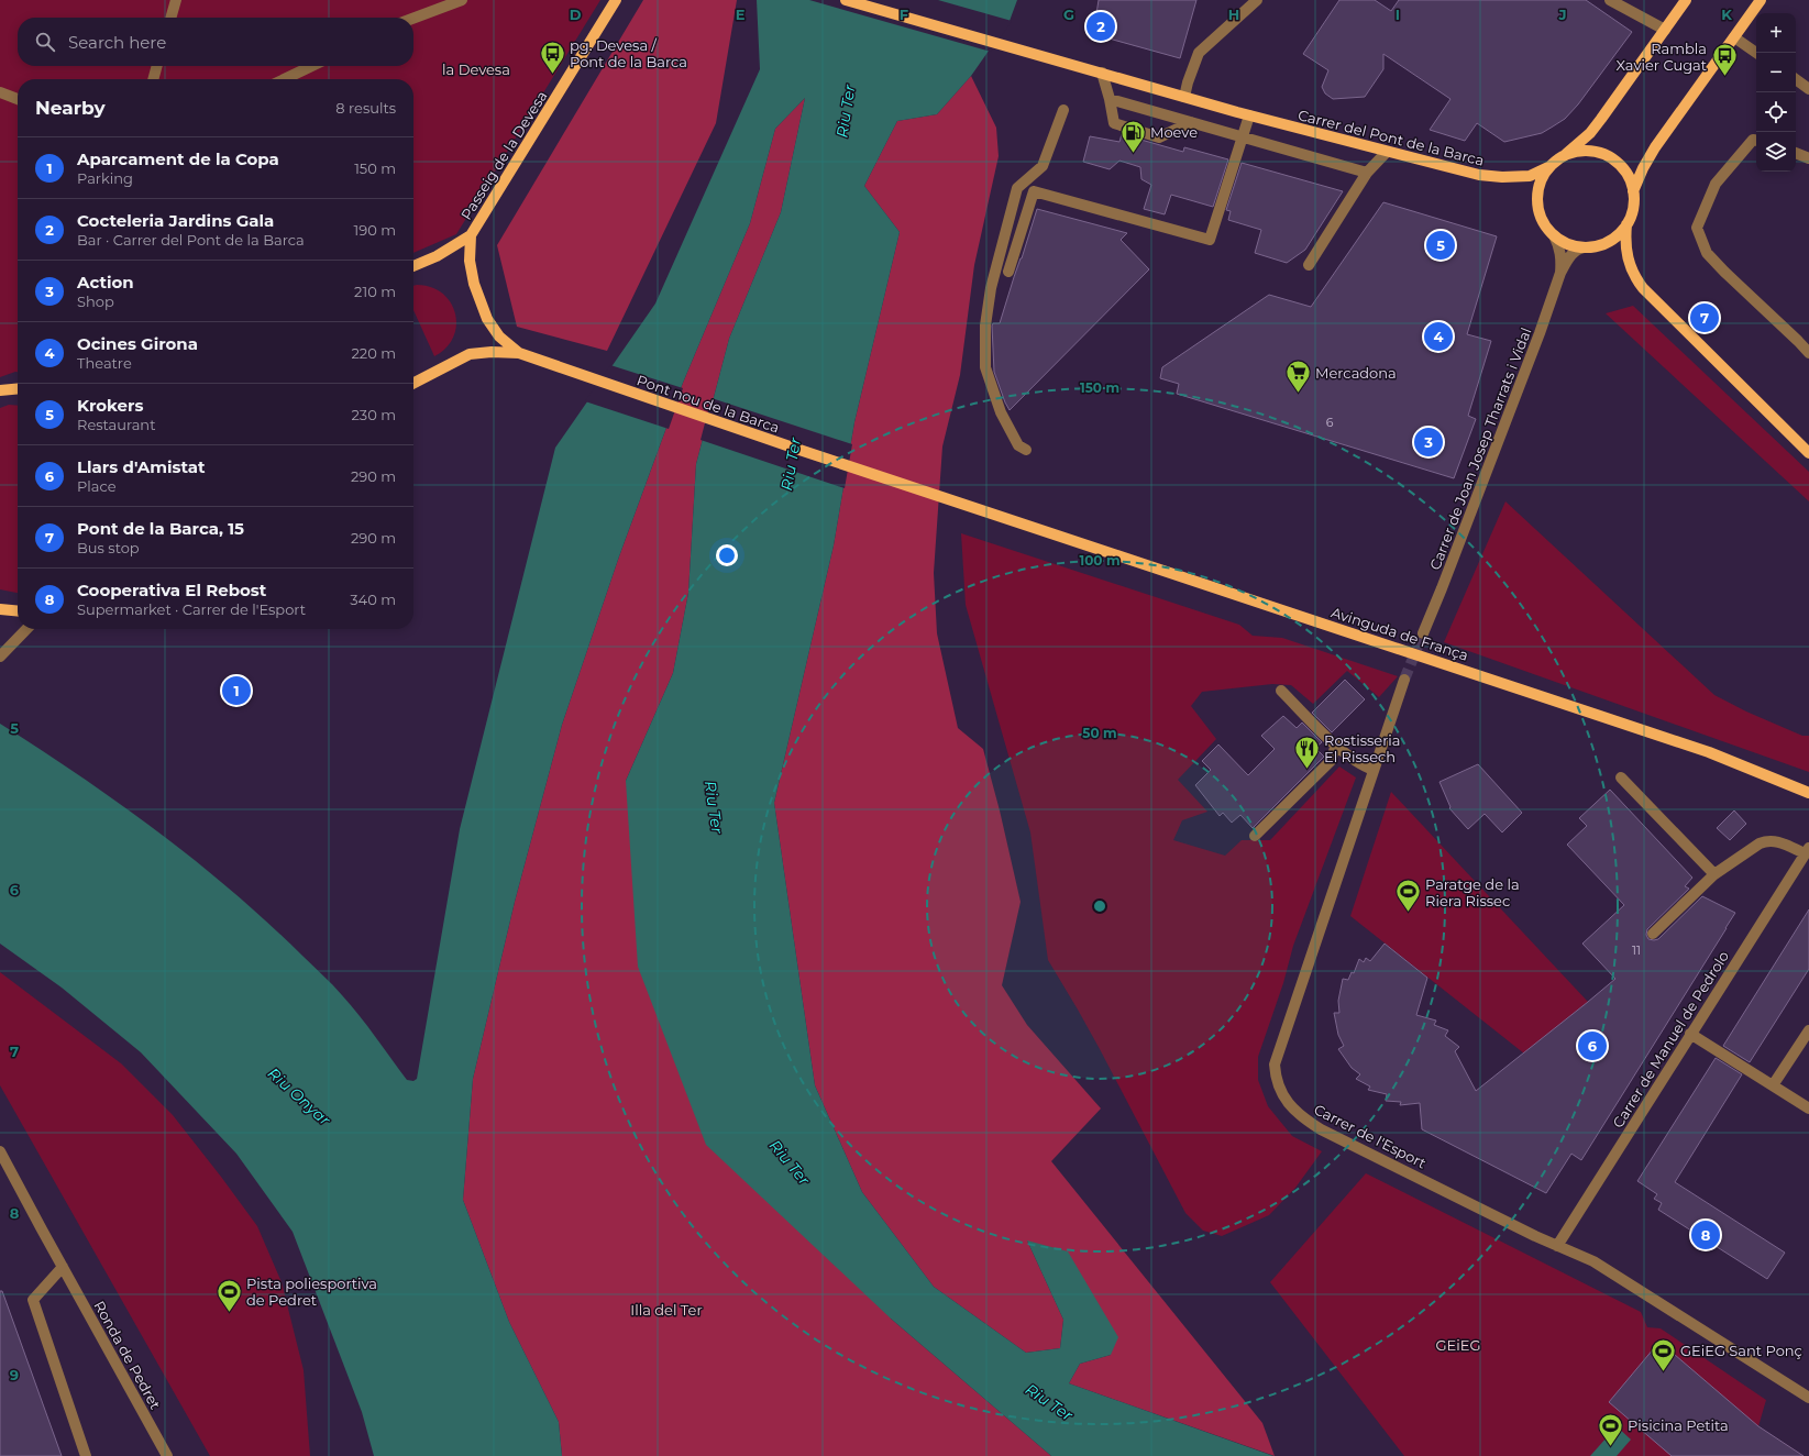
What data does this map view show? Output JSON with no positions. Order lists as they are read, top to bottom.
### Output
{
  "streets": {
    "main road": [
      "Carrer del Pont de la Barca",
      "Passeig de la Devesa",
      "Pont nou de la Barca",
      "Avinguda de França"
    ],
    "street": [
      "Carrer de Joan Josep Tharrats i Vidal",
      "Carrer de Manuel de Pedrolo",
      "Carrer de l'Esport",
      "Ronda de Pedret"
    ]
  },
  "crossings": [
    ["Carrer del Pont de la Barca", "Carrer de Joan Josep Tharrats i Vidal"],
    ["Passeig de la Devesa", "Pont nou de la Barca"],
    ["Pont nou de la Barca", "Avinguda de França"],
    ["Carrer de Manuel de Pedrolo", "Carrer de l'Esport"]
  ],
  "water": ["Riu Ter", "Riu Onyar"],
  "parks": ["la Devesa", "Illa del Ter", "GEiEG"],
  "places": {
    "bus stop": ["pg. Devesa / Pont de la Barca", "Rambla Xavier Cugat"],
    "fuel station": ["Moeve"],
    "supermarket": ["Mercadona"],
    "restaurant": ["Rostisseria El Rissech"],
    "sports": [
      "Paratge de la Riera Rissec",
      "Pista poliesportiva de Pedret",
      "GEiEG Sant Ponç",
      "Pisicina Petita"
    ]
  },
  "house_numbers": ["6", "11"],
  "page": {
    "pins": [
      "2",
      "5",
      "7",
      "4",
      "3",
      "1",
      "6",
      "8"
    ],
    "map_buttons": ["+", "−"],
    "search": "Search here",
    "heading": ["Nearby", "8 results"],
    "list": [
      {
        "mark": "1",
        "name": "Aparcament de la Copa",
        "note": "Parking",
        "value": "150 m"
      },
      {
        "mark": "2",
        "name": "Cocteleria Jardins Gala",
        "note": "Bar · Carrer del Pont de la Barca",
        "value": "190 m"
      },
      {
        "mark": "3",
        "name": "Action",
        "note": "Shop",
        "value": "210 m"
      },
      {
        "mark": "4",
        "name": "Ocines Girona",
        "note": "Theatre",
        "value": "220 m"
      },
      {
        "mark": "5",
        "name": "Krokers",
        "note": "Restaurant",
        "value": "230 m"
      },
      {
        "mark": "6",
        "name": "Llars d'Amistat",
        "note": "Place",
        "value": "290 m"
      },
      {
        "mark": "7",
        "name": "Pont de la Barca, 15",
        "note": "Bus stop",
        "value": "290 m"
      },
      {
        "mark": "8",
        "name": "Cooperativa El Rebost",
        "note": "Supermarket · Carrer de l'Esport",
        "value": "340 m"
      }
    ]
  },
  "grid": {
    "columns": [
      "D",
      "E",
      "F",
      "G",
      "H",
      "I",
      "J",
      "K"
    ],
    "rows": [
      "5",
      "6",
      "7",
      "8",
      "9"
    ]
  },
  "rings": ["150 m", "100 m", "50 m"]
}
